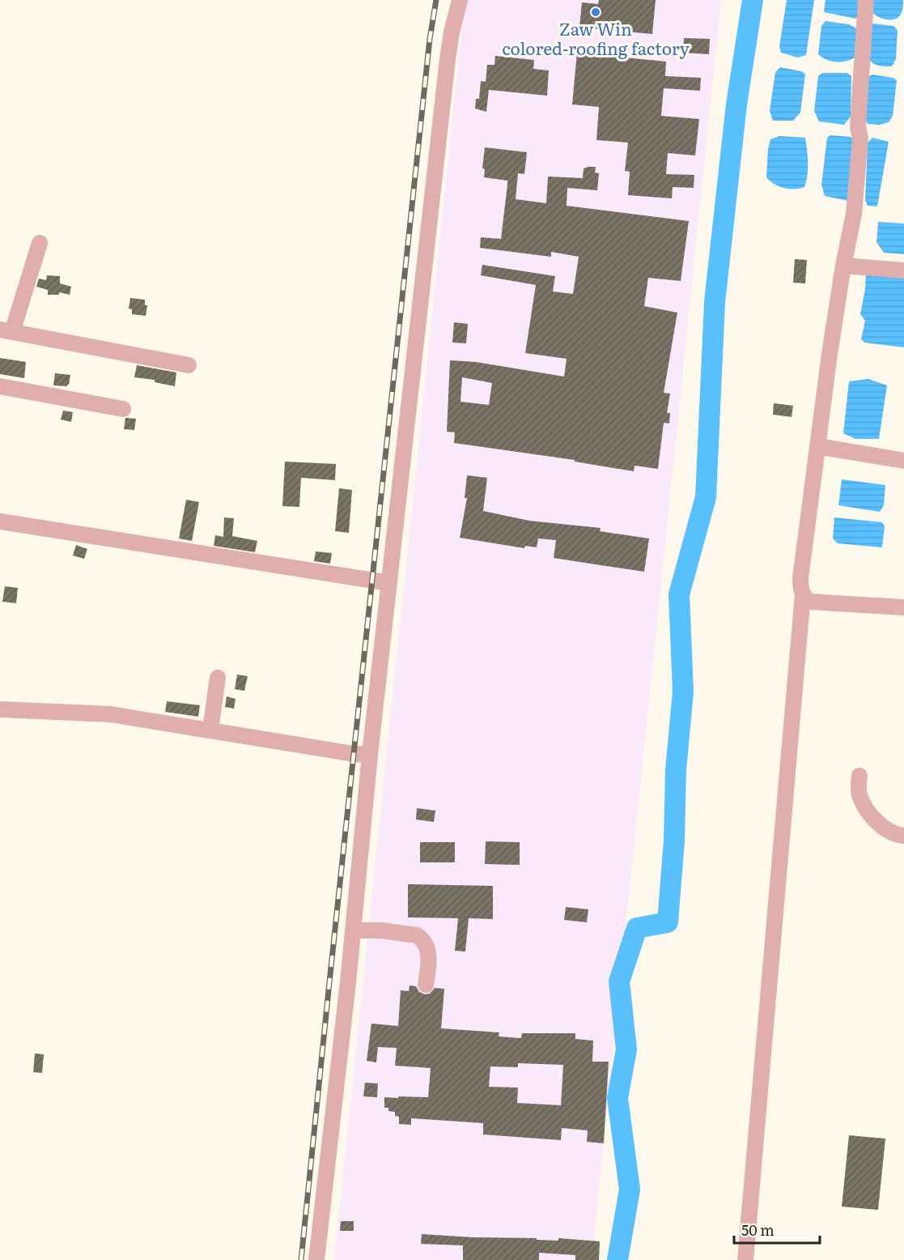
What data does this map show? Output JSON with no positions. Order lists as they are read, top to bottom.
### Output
{
  "places": ["Zaw Win colored-roofing factory"],
  "scale_bar": "50 m"
}
